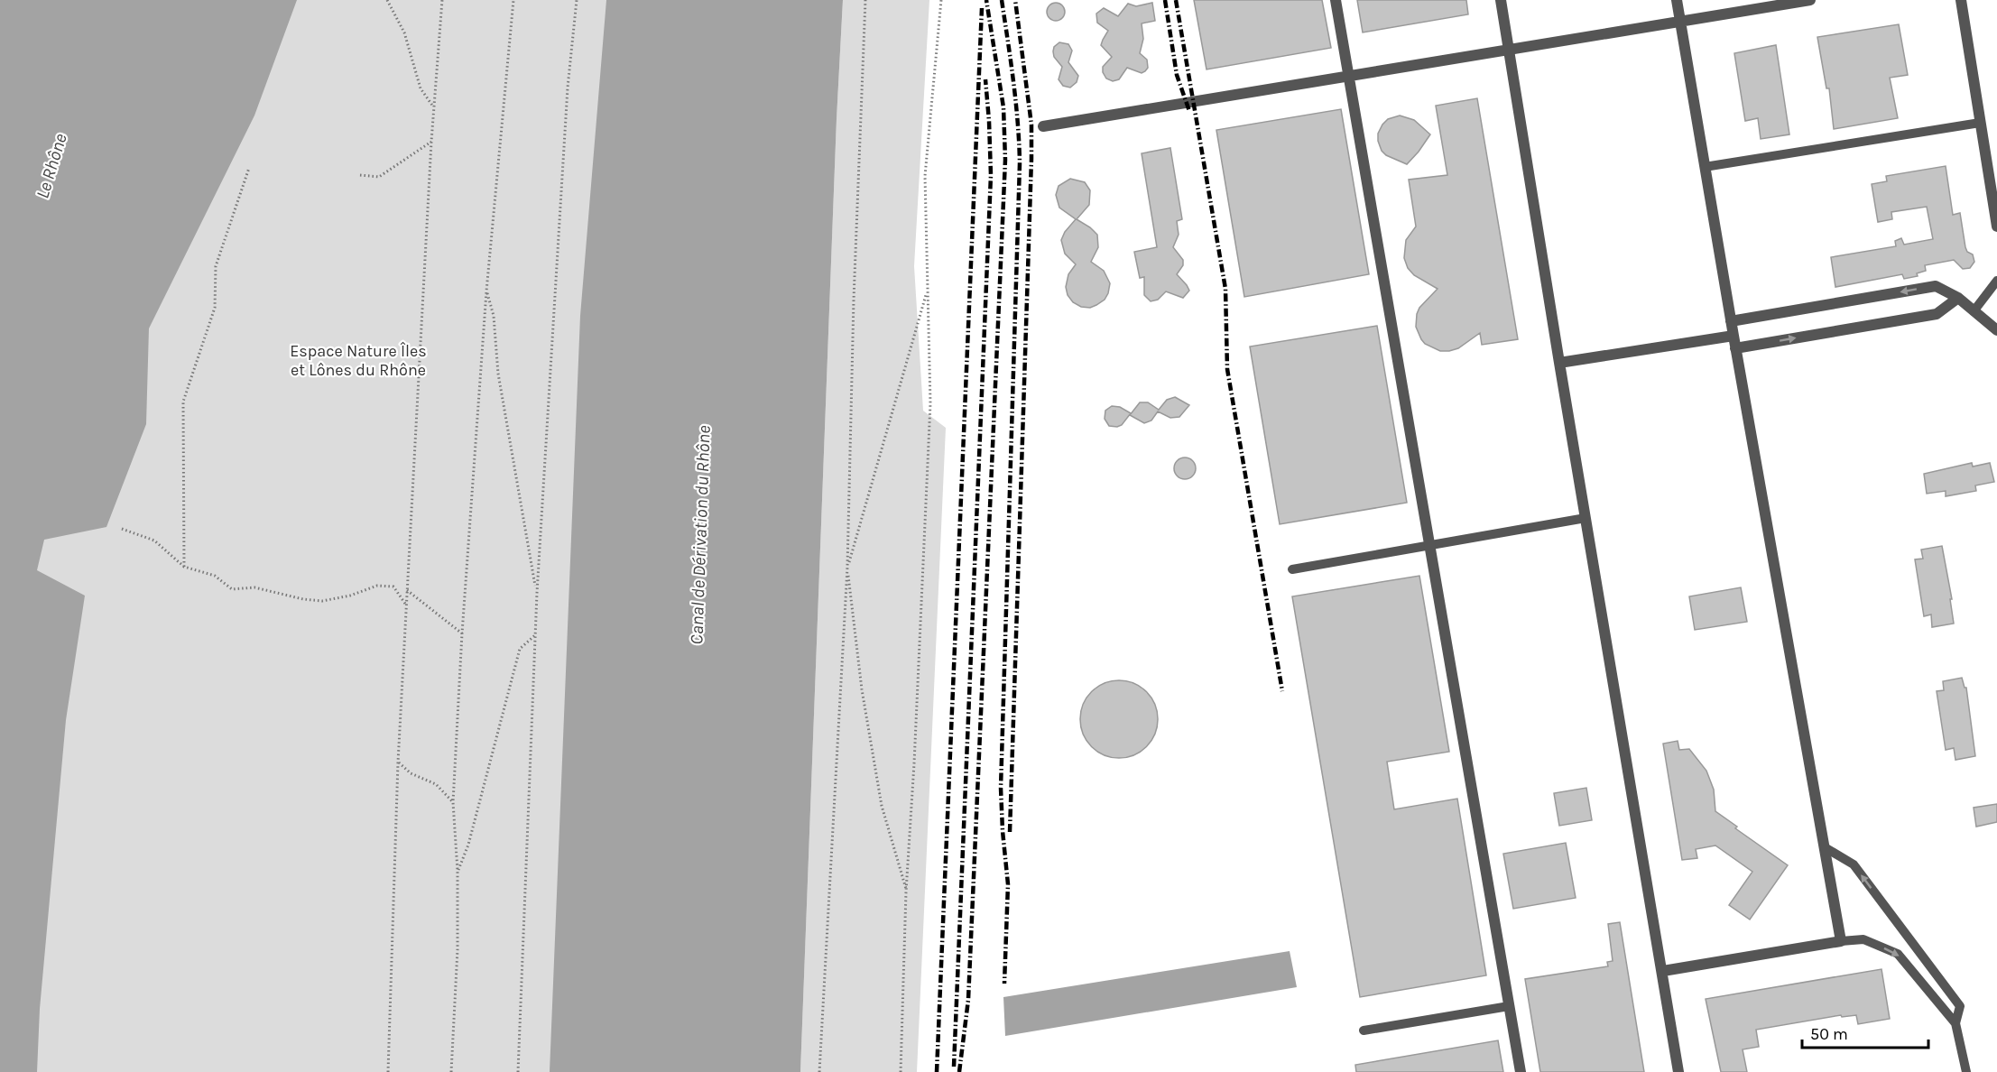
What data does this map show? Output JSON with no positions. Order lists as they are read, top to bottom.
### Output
{
  "water": ["Le Rhône", "Canal de Dérivation du Rhône"],
  "parks": ["Espace Nature Îles et Lônes du Rhône"],
  "scale_bar": "50 m"
}
